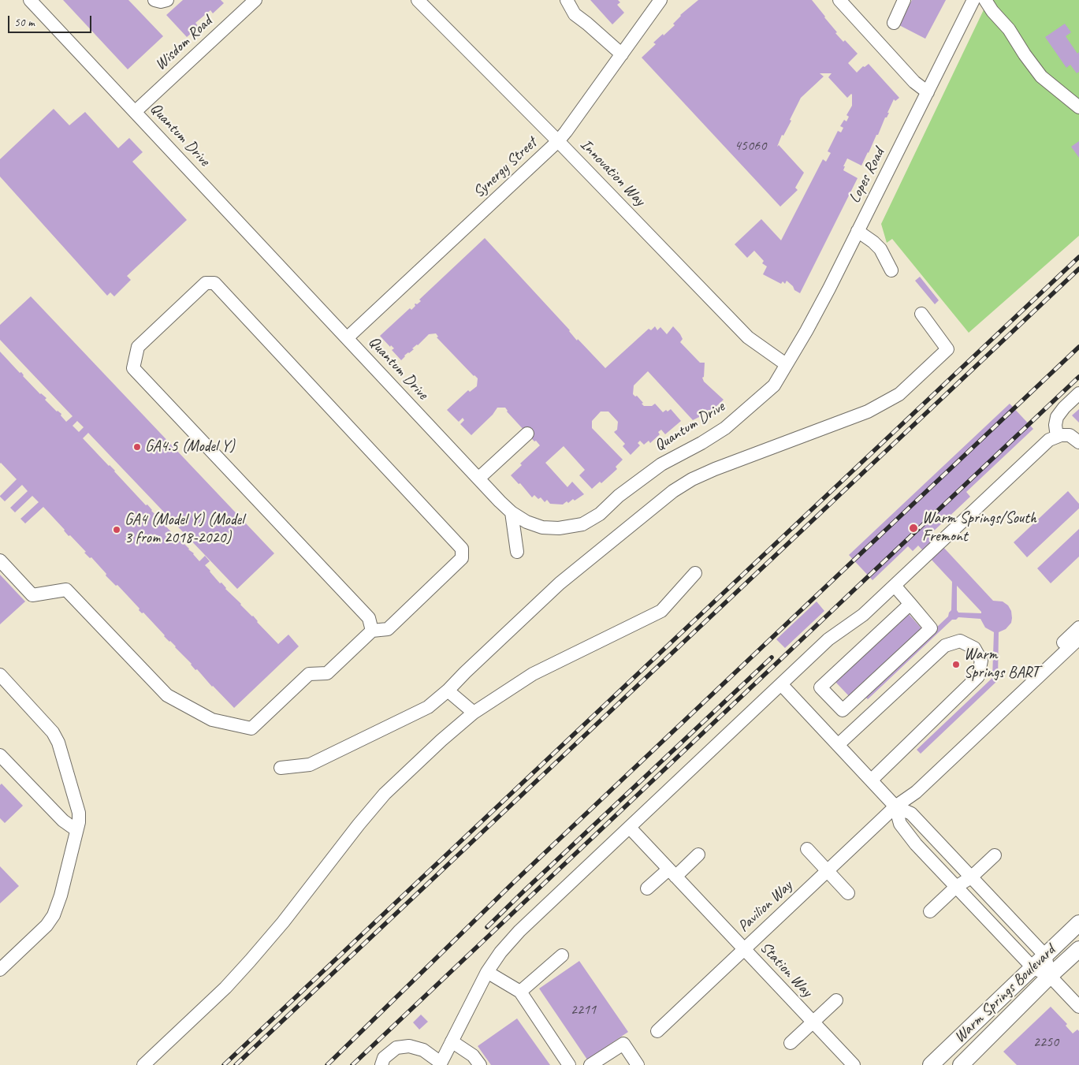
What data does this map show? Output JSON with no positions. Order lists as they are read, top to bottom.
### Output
{
  "streets": {
    "main road": ["Warm Springs Boulevard"],
    "street": [
      "Wisdom Road",
      "Quantum Drive",
      "Synergy Street",
      "Innovation Way",
      "Lopes Road",
      "Pavilion Way",
      "Station Way"
    ]
  },
  "crossings": [
    ["Wisdom Road", "Quantum Drive"],
    ["Quantum Drive", "Synergy Street"],
    ["Quantum Drive", "Innovation Way"],
    ["Quantum Drive", "Lopes Road"],
    ["Synergy Street", "Innovation Way"],
    ["Innovation Way", "Lopes Road"],
    ["Pavilion Way", "Station Way"]
  ],
  "places": [
    "GA4.5 (Model Y)",
    "Warm Springs/South Fremont",
    "GA4 (Model Y) (Model 3 from 2018-2020)",
    "Warm Springs BART"
  ],
  "house_numbers": ["45060", "2211", "2250"],
  "scale_bar": "50 m"
}
